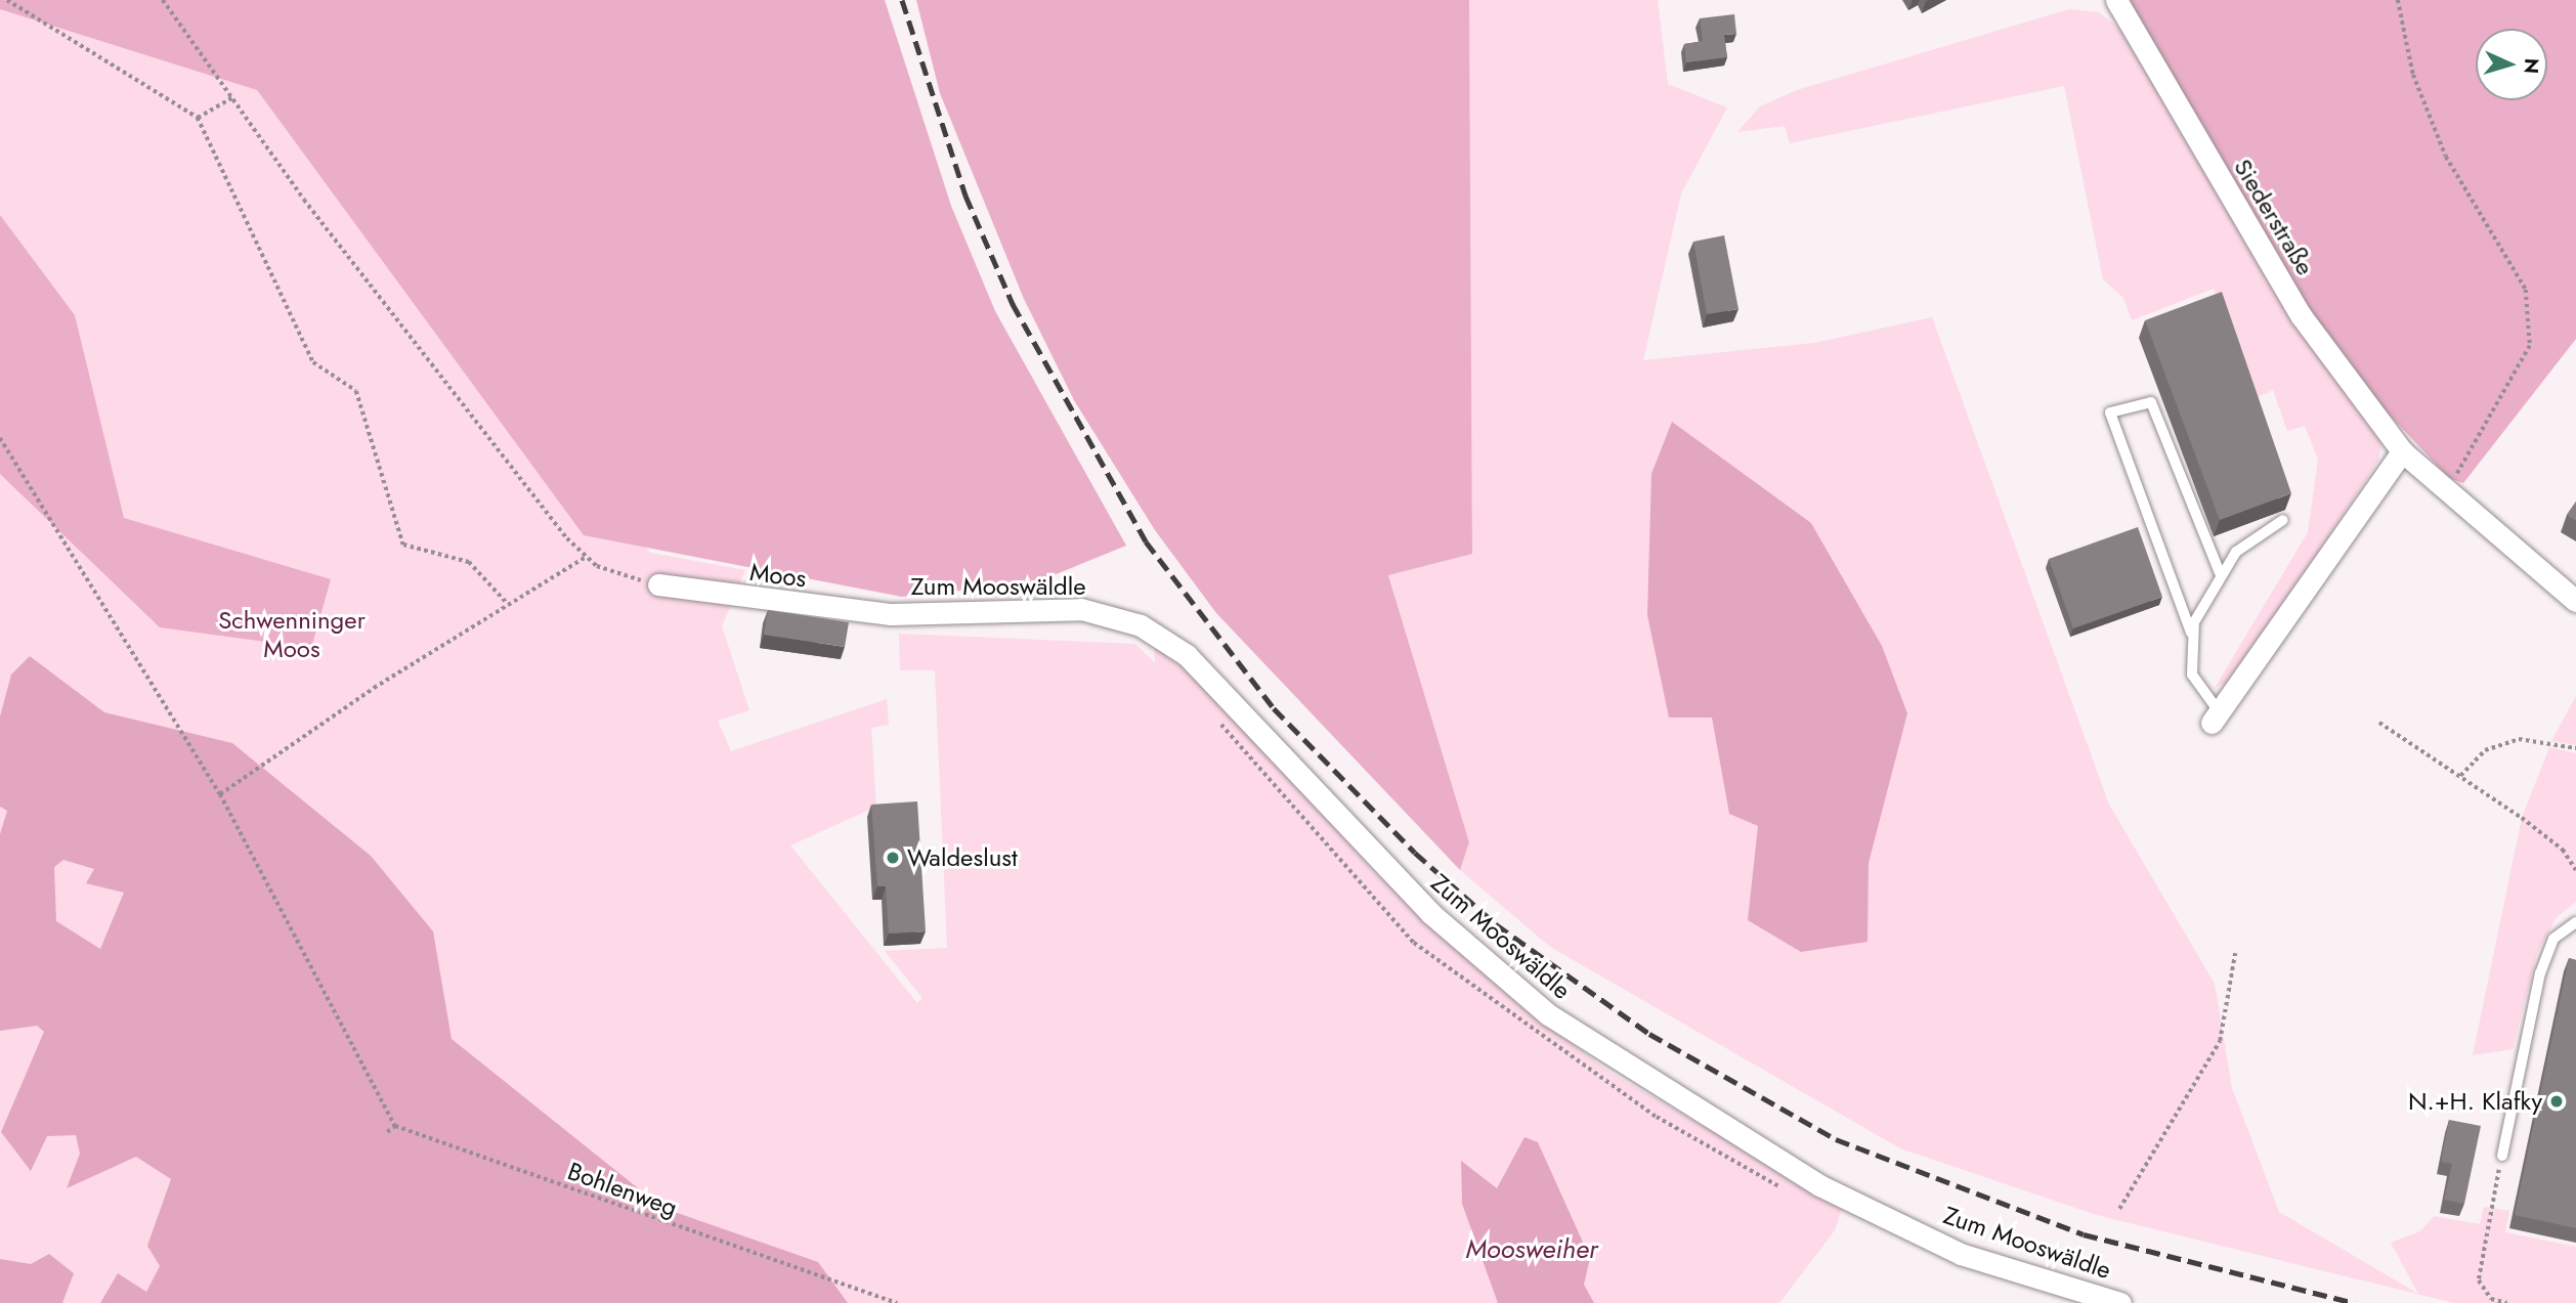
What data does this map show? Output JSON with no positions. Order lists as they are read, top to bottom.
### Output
{
  "streets": {
    "street": ["Siederstraße", "Moos", "Zum Mooswäldle"],
    "path": ["Bohlenweg"]
  },
  "crossings": [
    ["Moos", "Zum Mooswäldle"]
  ],
  "water": ["Moosweiher"],
  "parks": ["Schwenninger Moos"],
  "places": ["Waldeslust", "N.+H. Klafky"],
  "north": "right"
}
